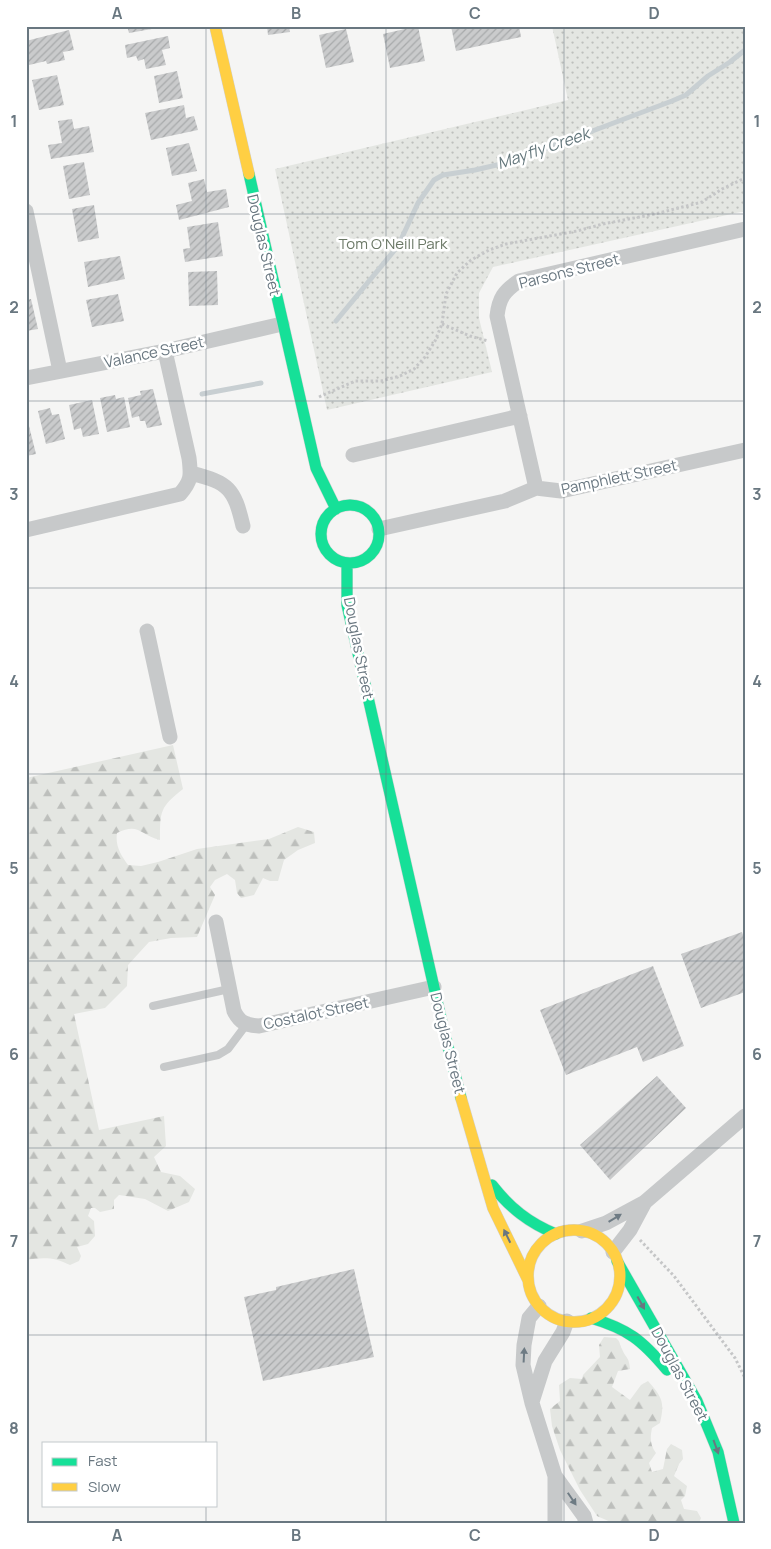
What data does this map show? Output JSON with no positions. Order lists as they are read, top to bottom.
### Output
{
  "streets": {
    "main road": ["Douglas Street"],
    "street": [
      "Parsons Street",
      "Valance Street",
      "Pamphlett Street",
      "Costalot Street"
    ]
  },
  "crossings": [
    ["Douglas Street", "Valance Street"],
    ["Douglas Street", "Pamphlett Street"],
    ["Douglas Street", "Costalot Street"],
    ["Parsons Street", "Pamphlett Street"]
  ],
  "water": ["Mayfly Creek"],
  "parks": ["Tom O'Neill Park"],
  "legend": ["Fast", "Slow"],
  "grid": {
    "columns": [
      "A",
      "B",
      "C",
      "D"
    ],
    "rows": [
      "1",
      "2",
      "3",
      "4",
      "5",
      "6",
      "7",
      "8"
    ]
  }
}
